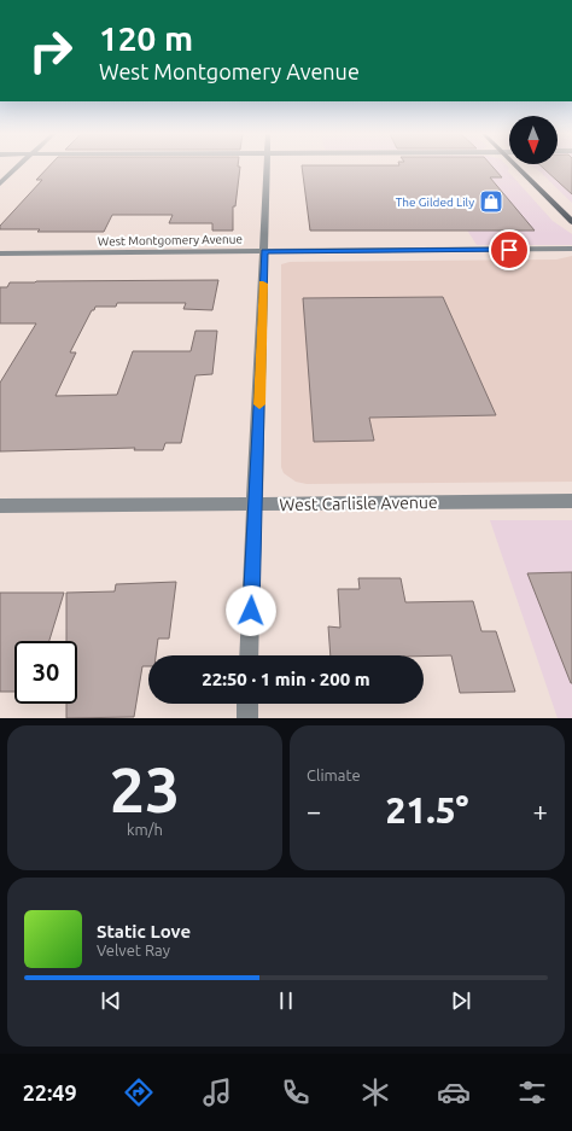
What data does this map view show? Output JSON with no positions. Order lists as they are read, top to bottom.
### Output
{
  "streets": {
    "street": ["West Montgomery Avenue", "West Carlisle Avenue"]
  },
  "places": {
    "shop": ["The Gilded Lily"]
  },
  "north": "bottom",
  "page": {
    "turn": ["120 m", "West Montgomery Avenue"],
    "limit": "30",
    "trip": "22:50 · 1 min · 200 m",
    "tile": [
      ["23", "km/h"],
      "Climate"
    ],
    "heat": ["−", "21.5°", "+"],
    "song": ["Static Love", "Velvet Ray"],
    "tabs": "22:49"
  }
}
